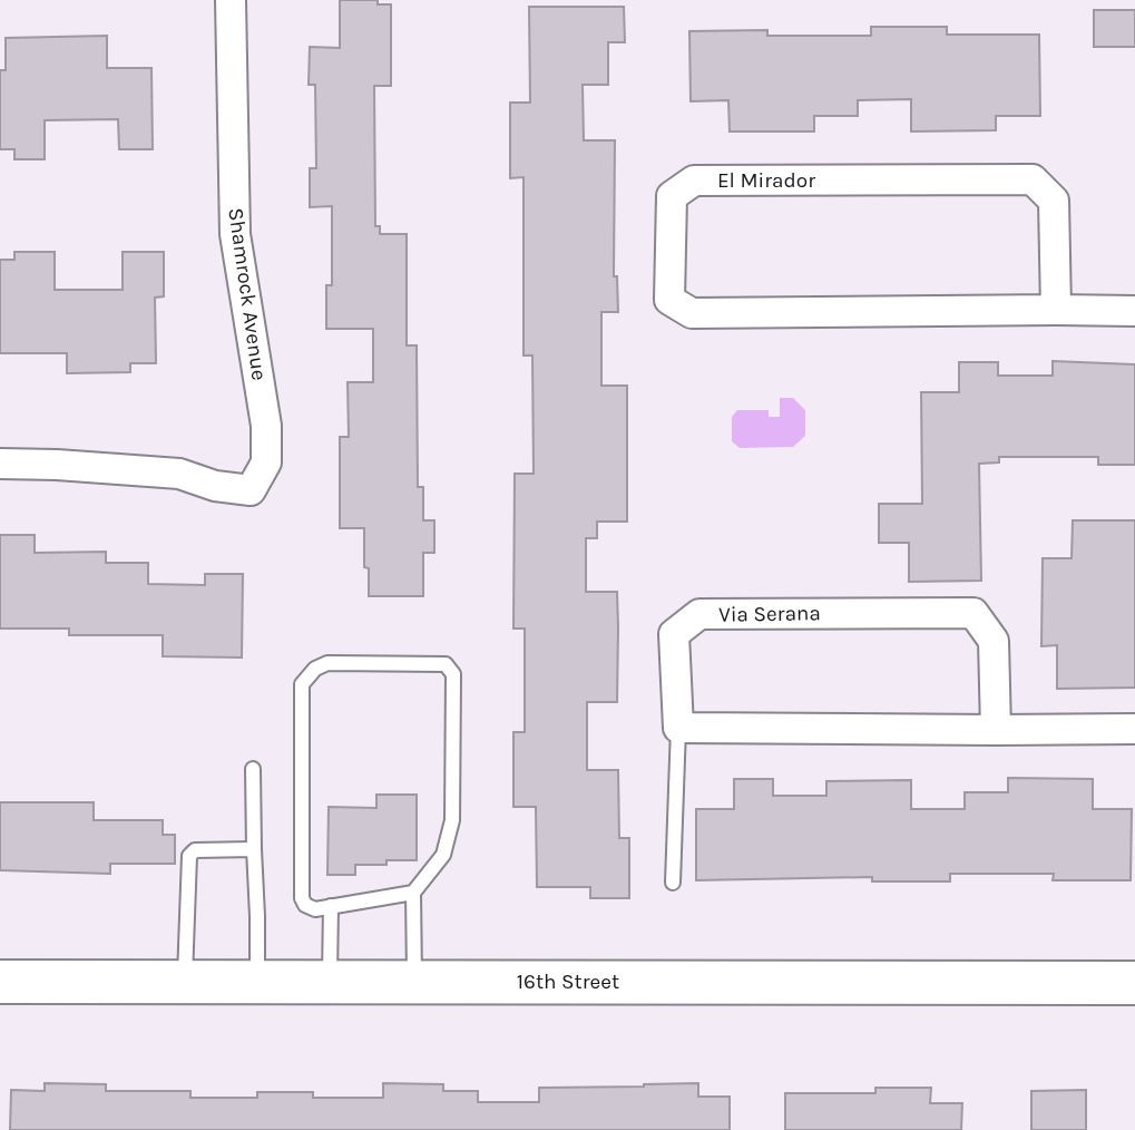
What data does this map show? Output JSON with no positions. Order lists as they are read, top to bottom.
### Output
{
  "streets": {
    "main road": ["16th Street"],
    "street": ["El Mirador", "Shamrock Avenue", "Via Serana"]
  }
}
